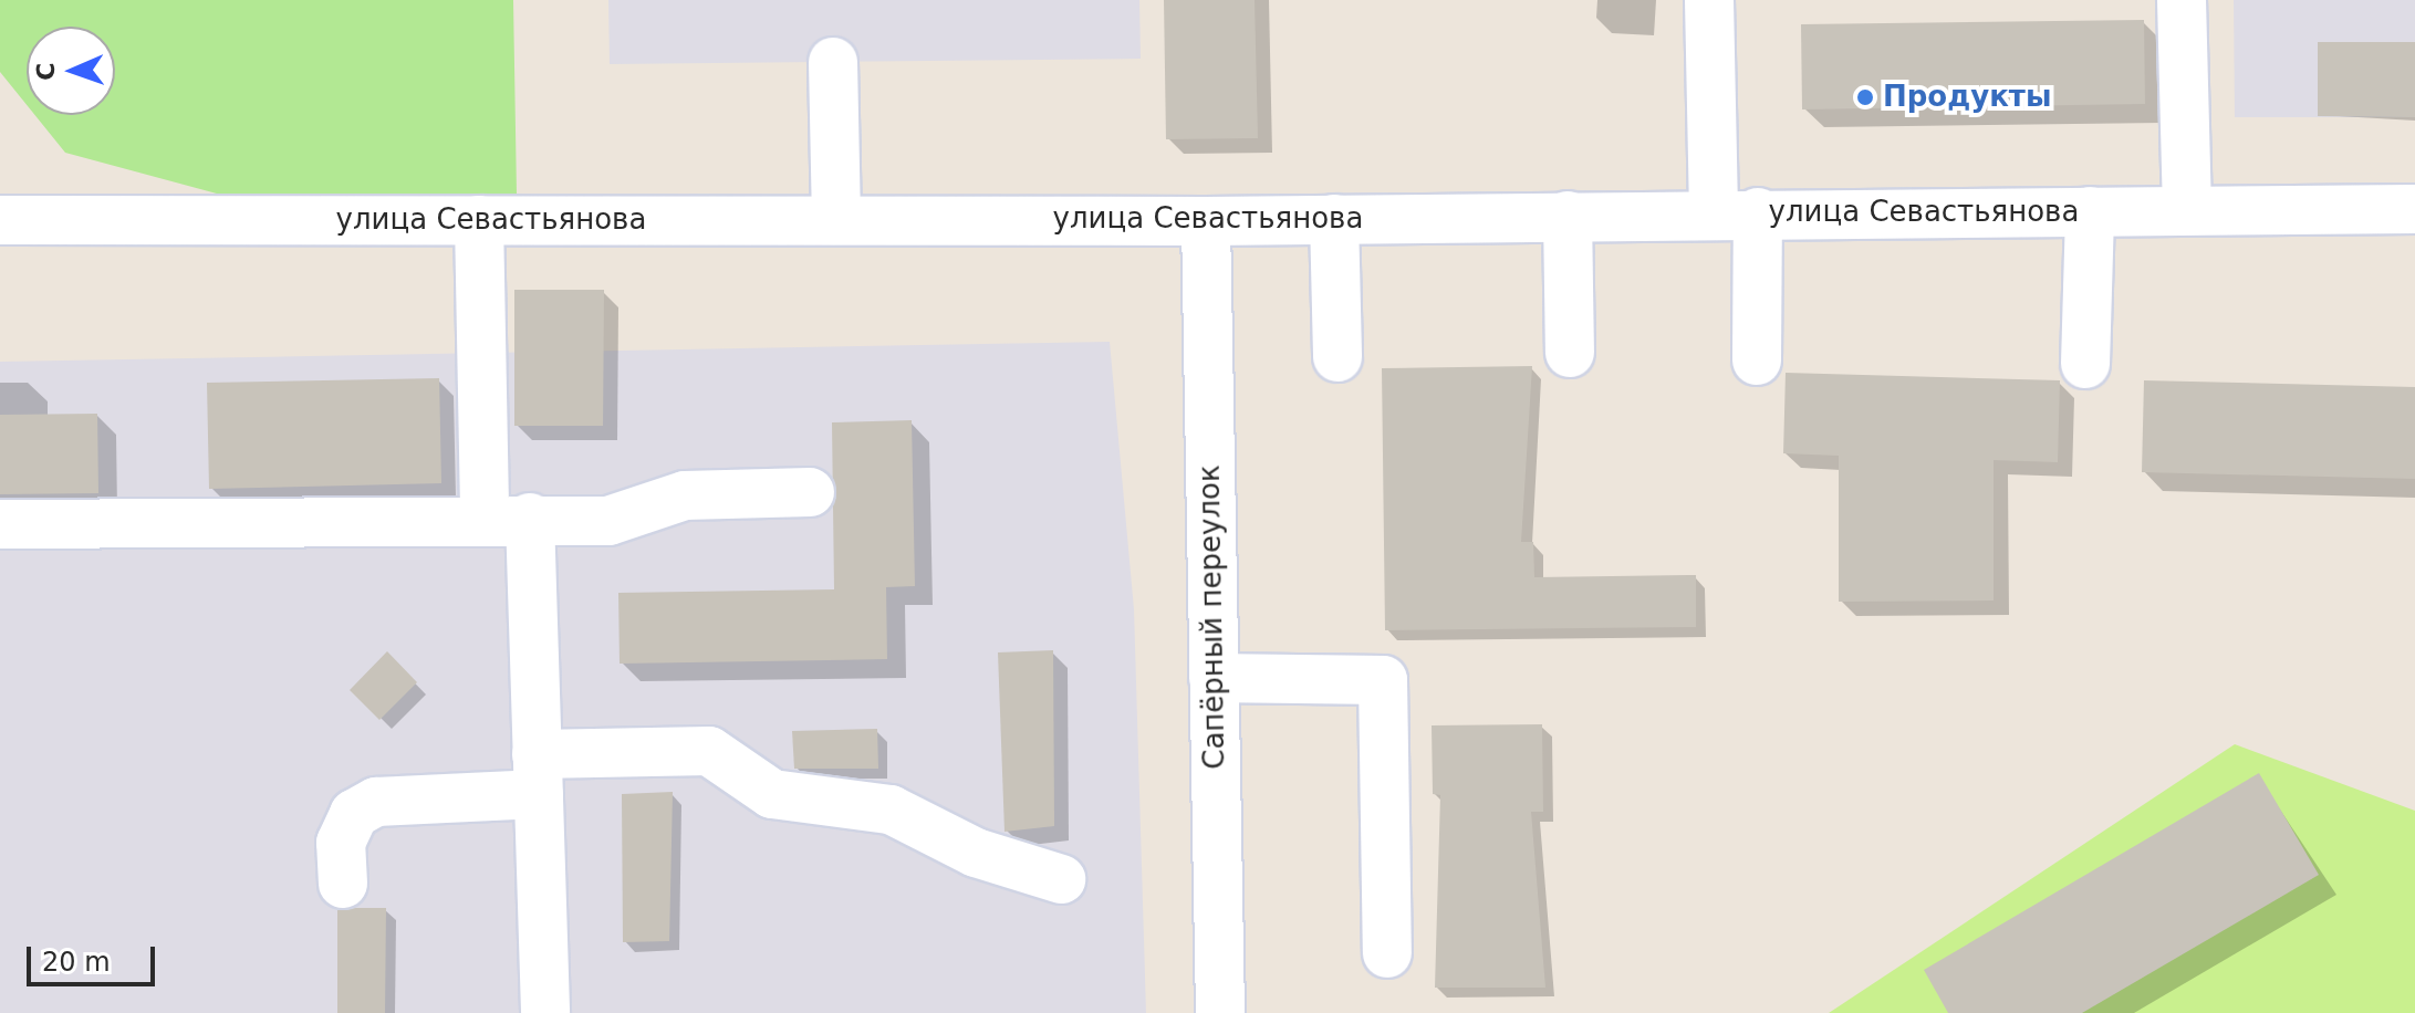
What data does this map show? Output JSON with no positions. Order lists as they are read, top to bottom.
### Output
{
  "streets": {
    "street": ["улица Севастьянова", "Сапёрный переулок"]
  },
  "crossings": [
    ["улица Севастьянова", "Сапёрный переулок"]
  ],
  "places": ["Продукты"],
  "scale_bar": "20 m",
  "north": "left"
}
